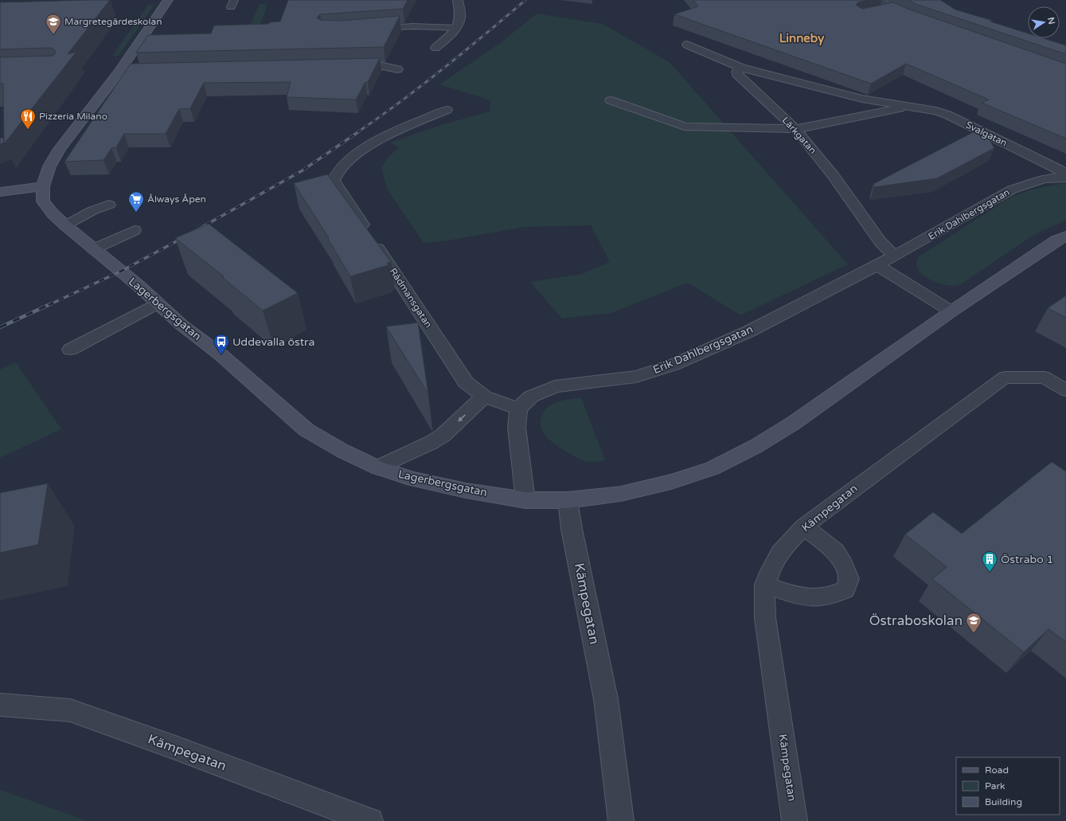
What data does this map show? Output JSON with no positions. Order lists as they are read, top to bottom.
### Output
{
  "streets": {
    "street": [
      "Svalgatan",
      "Lärkgatan",
      "Erik Dahlbergsgatan",
      "Rådmansgatan",
      "Lagerbergsgatan",
      "Kämpegatan"
    ]
  },
  "crossings": [
    ["Svalgatan", "Lärkgatan"],
    ["Svalgatan", "Erik Dahlbergsgatan"],
    ["Lärkgatan", "Erik Dahlbergsgatan"],
    ["Erik Dahlbergsgatan", "Rådmansgatan"],
    ["Lagerbergsgatan", "Kämpegatan"]
  ],
  "districts": ["Linneby"],
  "places": {
    "school or university": ["Margretegärdeskolan", "Östraboskolan"],
    "restaurant": ["Pizzeria Milano"],
    "supermarket": ["Ålways Åpen"],
    "bus stop": ["Uddevalla östra"],
    "building": ["Östrabo 1"]
  },
  "legend": ["Road", "Park", "Building"],
  "north": "right"
}
